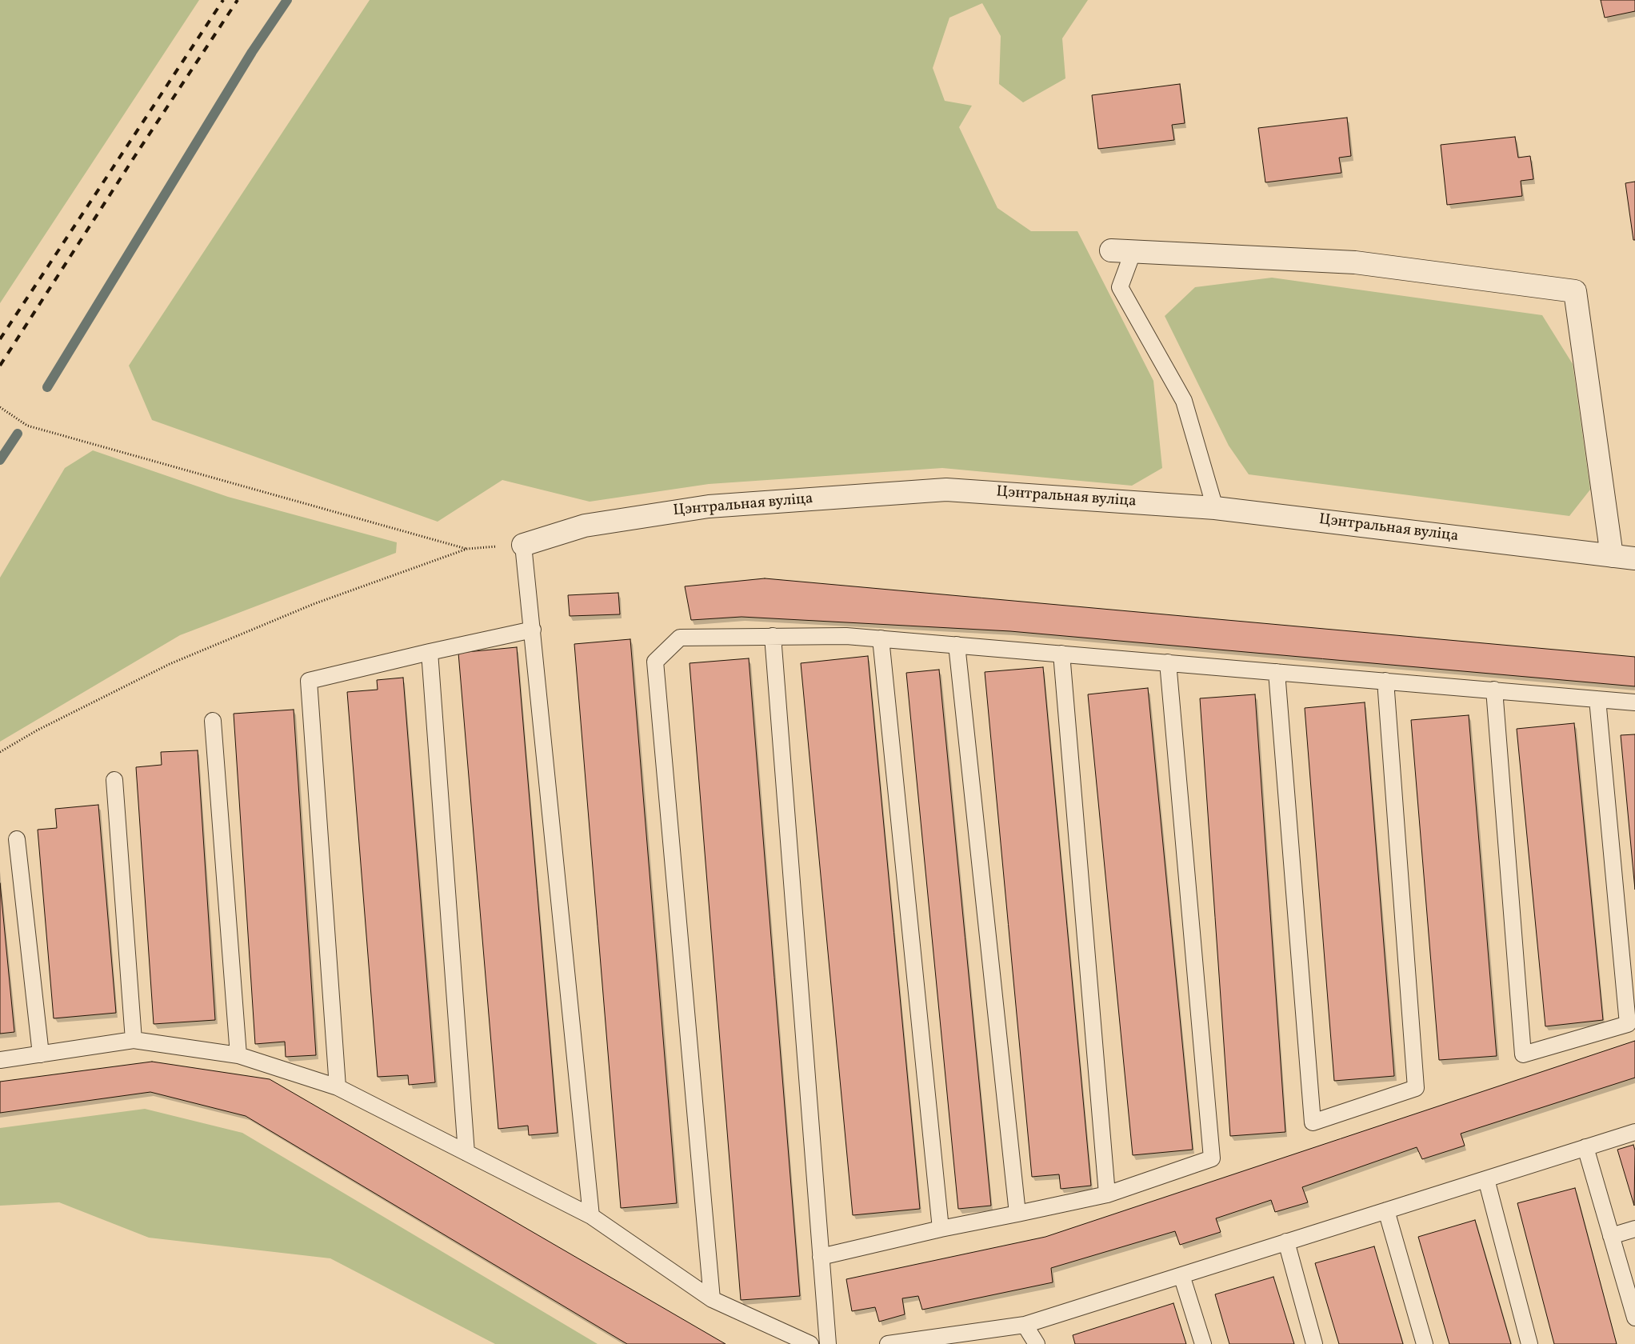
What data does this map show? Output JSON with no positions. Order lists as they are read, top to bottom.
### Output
{
  "streets": {
    "street": ["Цэнтральная вуліца"]
  }
}
